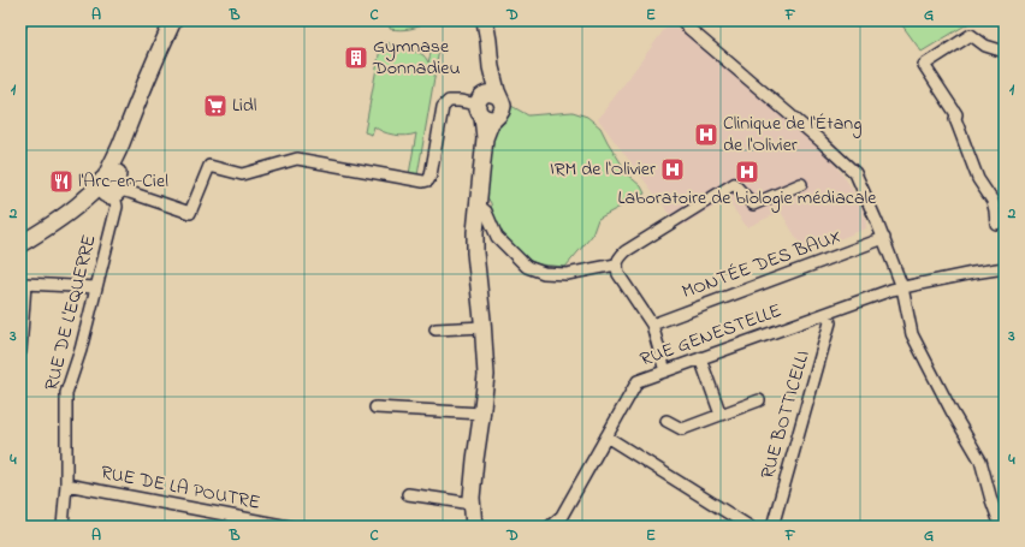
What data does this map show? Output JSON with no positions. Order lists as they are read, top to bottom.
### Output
{
  "streets": {
    "street": [
      "MONTÉE DES BAUX",
      "RUE DE L'EQUERRE",
      "RUE GENESTELLE",
      "RUE BOTTICELLI",
      "RUE DE LA POUTRE"
    ]
  },
  "crossings": [
    ["RUE DE L'EQUERRE", "RUE DE LA POUTRE"],
    ["RUE GENESTELLE", "RUE BOTTICELLI"]
  ],
  "places": {
    "building": ["Gymnase Donnadieu"],
    "supermarket": ["Lidl"],
    "hospital": ["Clinique de l'Étang de l'Olivier", "IRM de l'Olivier", "Laboratoire de biologie médiacale"],
    "restaurant": ["l'Arc-en-Ciel"]
  },
  "grid": {
    "columns": [
      "A",
      "B",
      "C",
      "D",
      "E",
      "F",
      "G"
    ],
    "rows": [
      "1",
      "2",
      "3",
      "4"
    ]
  }
}
